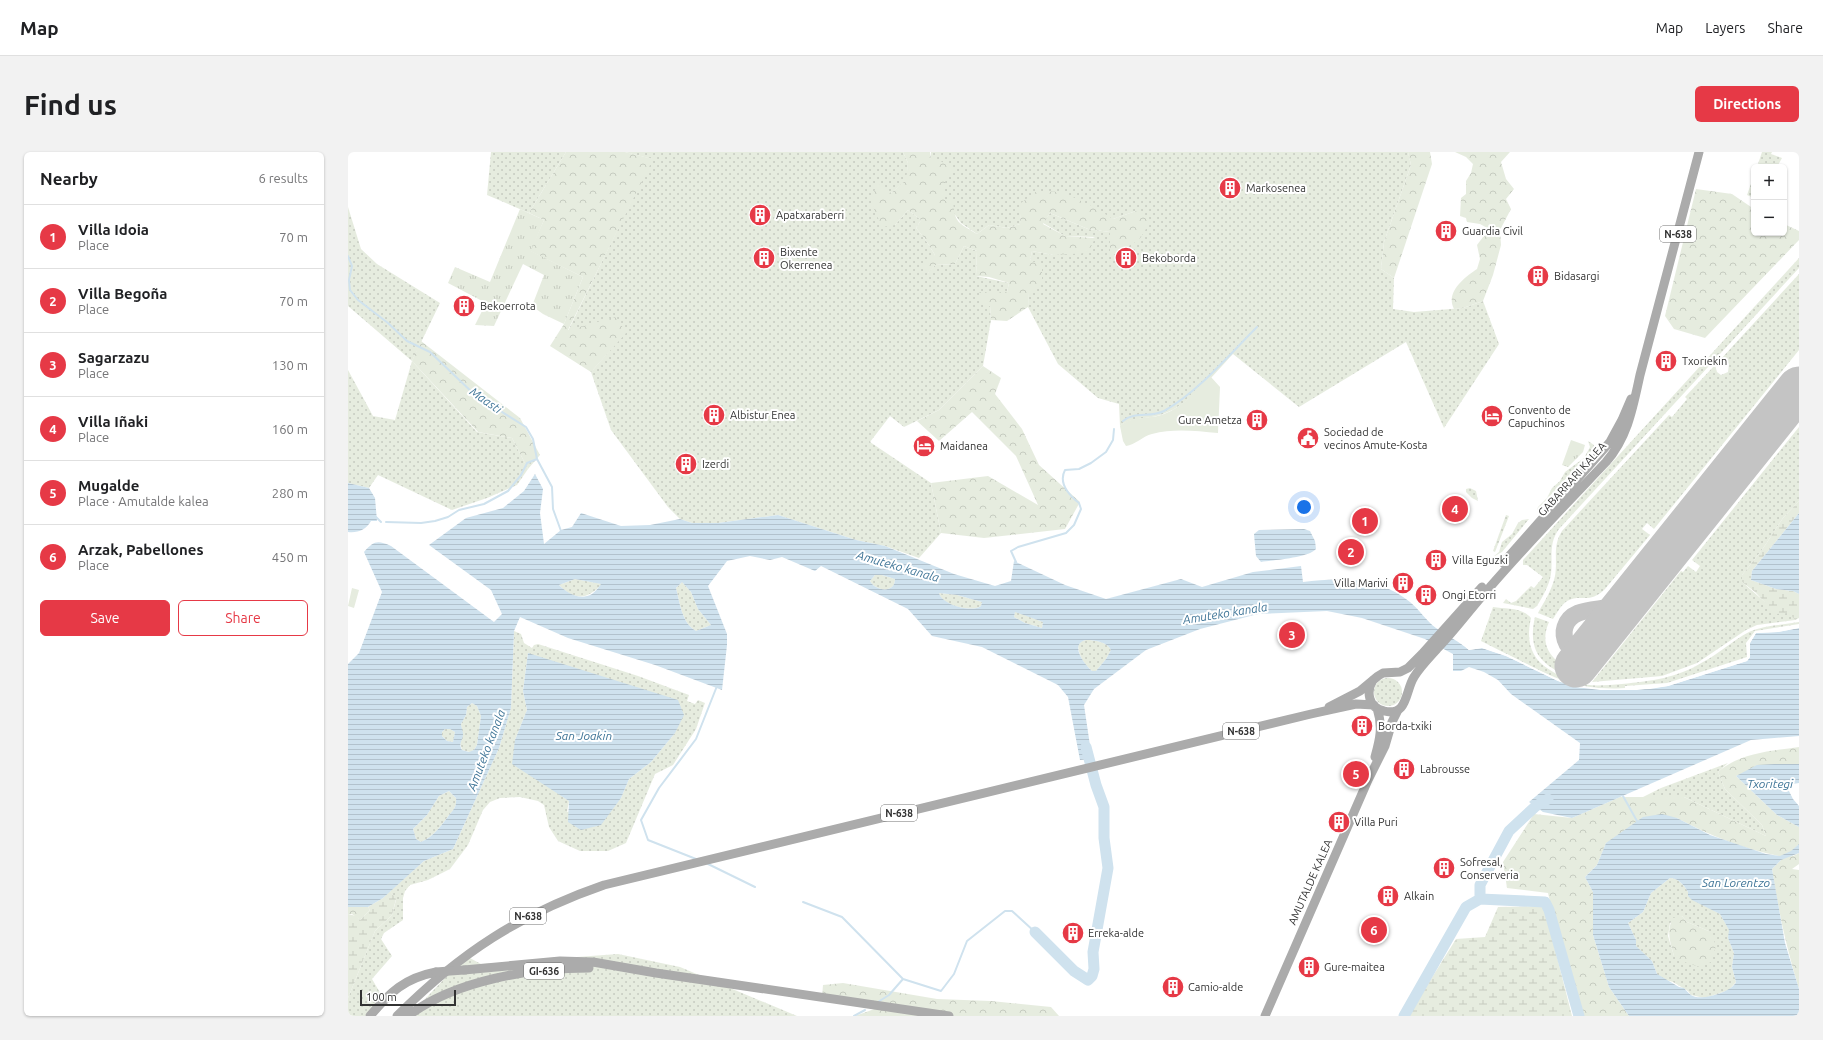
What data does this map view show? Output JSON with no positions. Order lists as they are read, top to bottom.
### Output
{
  "streets": {
    "main road": [
      "N-638",
      "GABARRARI KALEA",
      "AMUTALDE KALEA",
      "GI-636"
    ]
  },
  "crossings": [
    ["N-638", "GABARRARI KALEA"],
    ["N-638", "AMUTALDE KALEA"]
  ],
  "water": [
    "Maasti",
    "Amuteko kanala",
    "San Joakin",
    "Txoritegi",
    "San Lorentzo"
  ],
  "places": {
    "building": [
      "Markosenea",
      "Apatxaraberri",
      "Guardia Civil",
      "Bixente Okerrenea",
      "Bekoborda",
      "Bidasargi",
      "Bekoerrota",
      "Txoriekin",
      "Albistur Enea",
      "Gure Ametza",
      "Izerdi",
      "Villa Eguzki",
      "Villa Marivi",
      "Ongi Etorri",
      "Borda-txiki",
      "Labrousse",
      "Villa Puri",
      "Sofresal, Conserveria",
      "Alkain",
      "Erreka-alde",
      "Gure-maitea",
      "Camio-alde"
    ],
    "hotel": ["Convento de Capuchinos", "Maidanea"],
    "public building": ["Sociedad de vecinos Amute-Kosta"]
  },
  "scale_bar": "100 m",
  "page": {
    "header": "Map",
    "nav": ["Map", "Layers", "Share"],
    "buttons": [
      "Directions",
      ["Save", "Share"]
    ],
    "title": "Find us",
    "heading": ["Nearby", "6 results"],
    "map_buttons": ["+", "−"],
    "list": [
      {
        "mark": "1",
        "name": "Villa Idoia",
        "note": "Place",
        "value": "70 m"
      },
      {
        "mark": "2",
        "name": "Villa Begoña",
        "note": "Place",
        "value": "70 m"
      },
      {
        "mark": "3",
        "name": "Sagarzazu",
        "note": "Place",
        "value": "130 m"
      },
      {
        "mark": "4",
        "name": "Villa Iñaki",
        "note": "Place",
        "value": "160 m"
      },
      {
        "mark": "5",
        "name": "Mugalde",
        "note": "Place · Amutalde kalea",
        "value": "280 m"
      },
      {
        "mark": "6",
        "name": "Arzak, Pabellones",
        "note": "Place",
        "value": "450 m"
      }
    ],
    "pins": [
      "4",
      "1",
      "2",
      "3",
      "5",
      "6"
    ],
    "scale": "100 m"
  }
}
